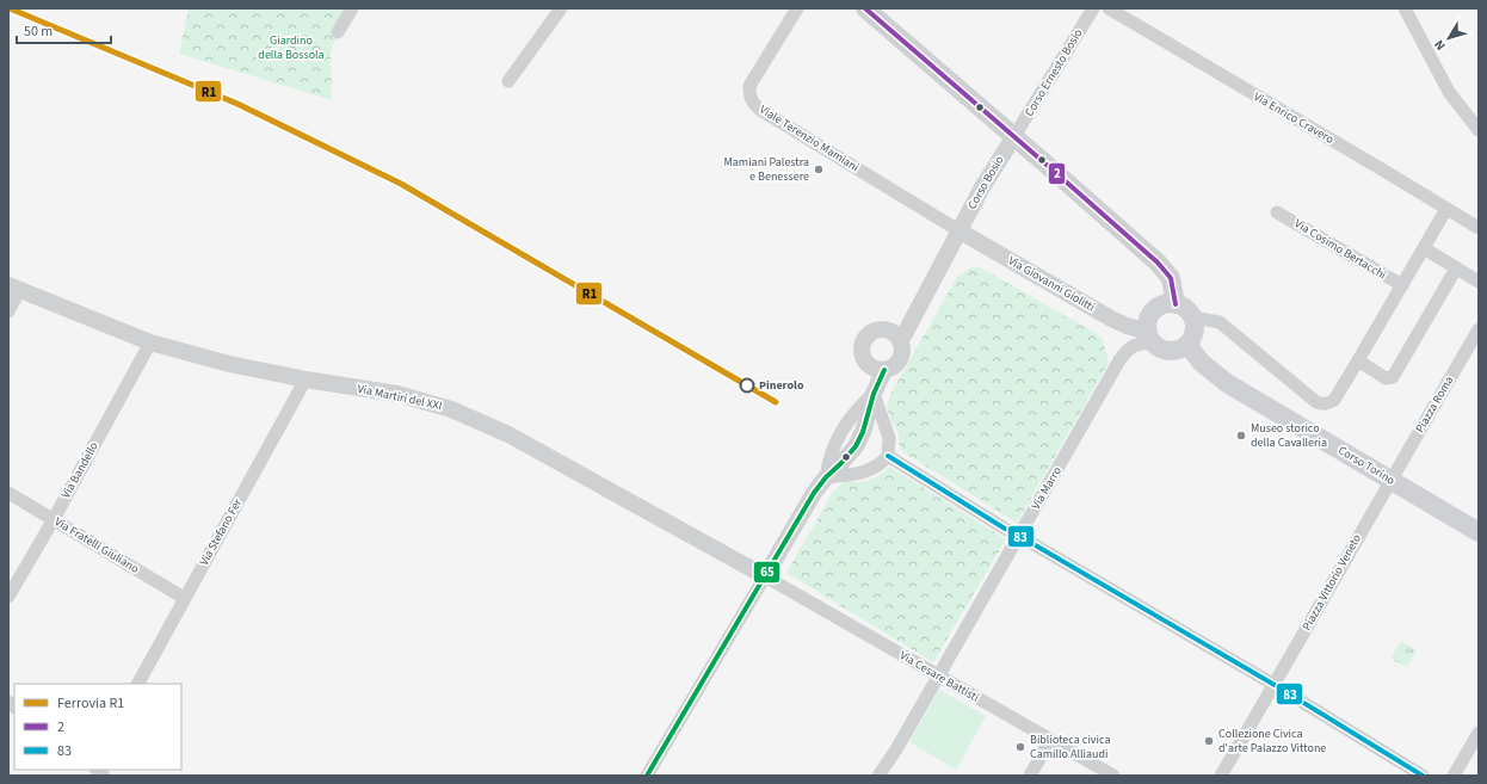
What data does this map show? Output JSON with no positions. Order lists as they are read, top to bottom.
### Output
{
  "streets": {
    "main road": ["Corso Torino"],
    "street": [
      "Corso Ernesto Bosio",
      "Via Enrico Cravero",
      "Viale Terenzio Mamiani",
      "Corso Bosio",
      "Via Cosimo Bertacchi",
      "Via Giovanni Giolitti",
      "Via Martiri del XXI",
      "Piazza Roma",
      "Via Bandello",
      "Via Marro",
      "Via Stefano Fer",
      "Via Fratelli Giuliano",
      "Piazza Vittorio Veneto",
      "Via Cesare Battisti"
    ]
  },
  "crossings": [
    ["Corso Ernesto Bosio", "Corso Bosio"],
    ["Viale Terenzio Mamiani", "Corso Bosio"],
    ["Viale Terenzio Mamiani", "Via Giovanni Giolitti"],
    ["Corso Bosio", "Via Giovanni Giolitti"],
    ["Via Giovanni Giolitti", "Corso Torino"],
    ["Via Giovanni Giolitti", "Via Marro"],
    ["Via Martiri del XXI", "Via Bandello"],
    ["Via Martiri del XXI", "Via Stefano Fer"],
    ["Via Martiri del XXI", "Via Cesare Battisti"],
    ["Piazza Roma", "Corso Torino"],
    ["Piazza Roma", "Piazza Vittorio Veneto"],
    ["Corso Torino", "Via Marro"],
    ["Corso Torino", "Piazza Vittorio Veneto"],
    ["Via Bandello", "Via Fratelli Giuliano"],
    ["Via Marro", "Via Cesare Battisti"],
    ["Via Stefano Fer", "Via Fratelli Giuliano"]
  ],
  "parks": ["Giardino della Bossola"],
  "places": [
    "Mamiani Palestra e Benessere",
    "Pinerolo",
    "Museo storico della Cavalleria",
    "Collezione Civica d'arte Palazzo Vittone",
    "Biblioteca civica Camillo Alliaudi"
  ],
  "lines": [
    "rail line R1",
    "transit line 2",
    "transit line 65",
    "transit line 83"
  ],
  "legend": ["Ferrovia R1", "2", "83"],
  "scale_bar": "50 m",
  "north": "bottom left"
}
